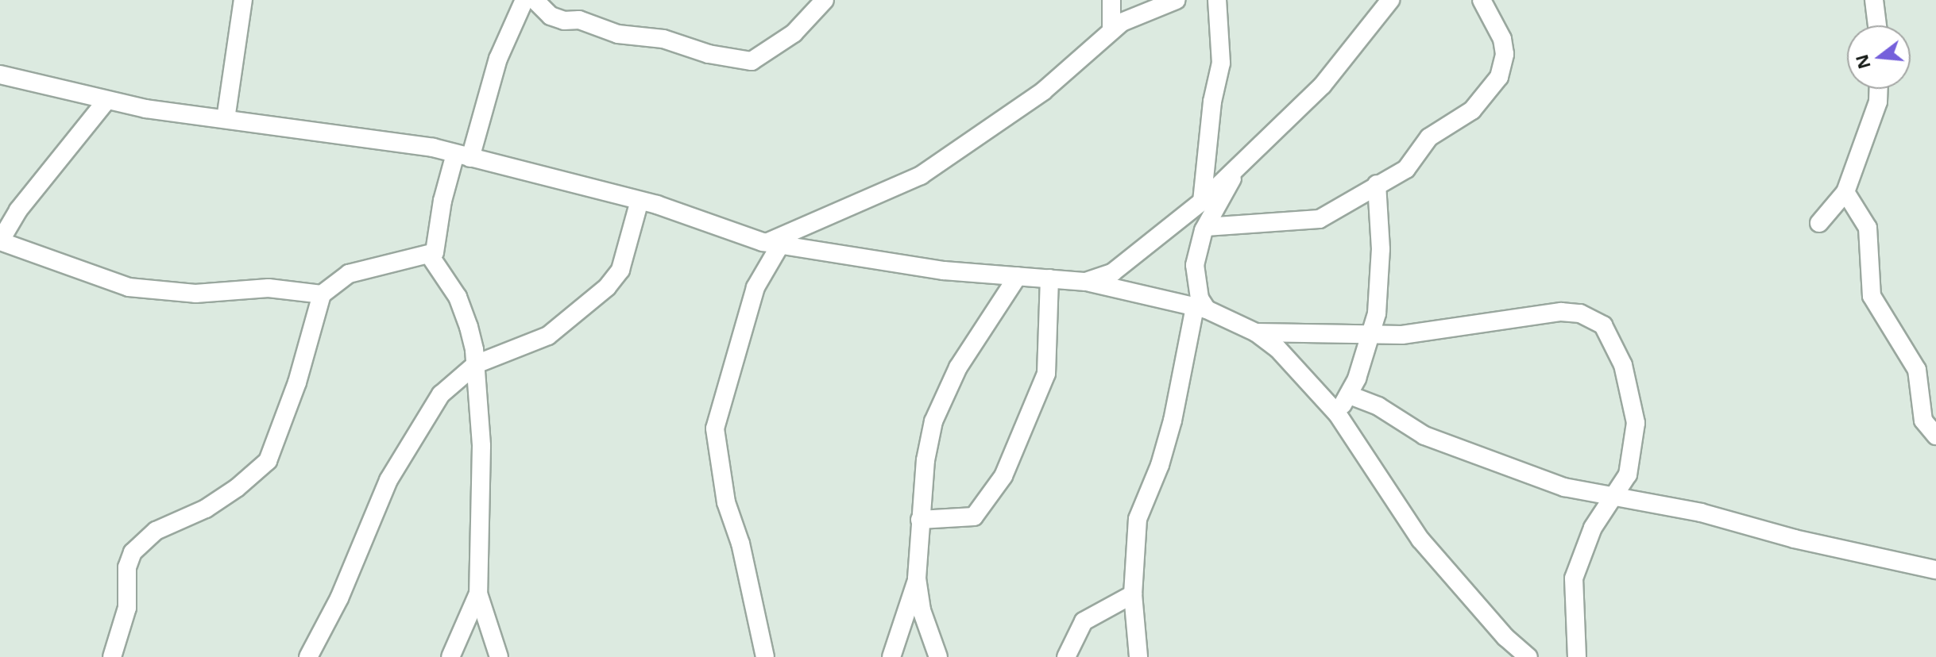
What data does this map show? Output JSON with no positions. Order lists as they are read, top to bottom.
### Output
{
  "north": "left"
}
